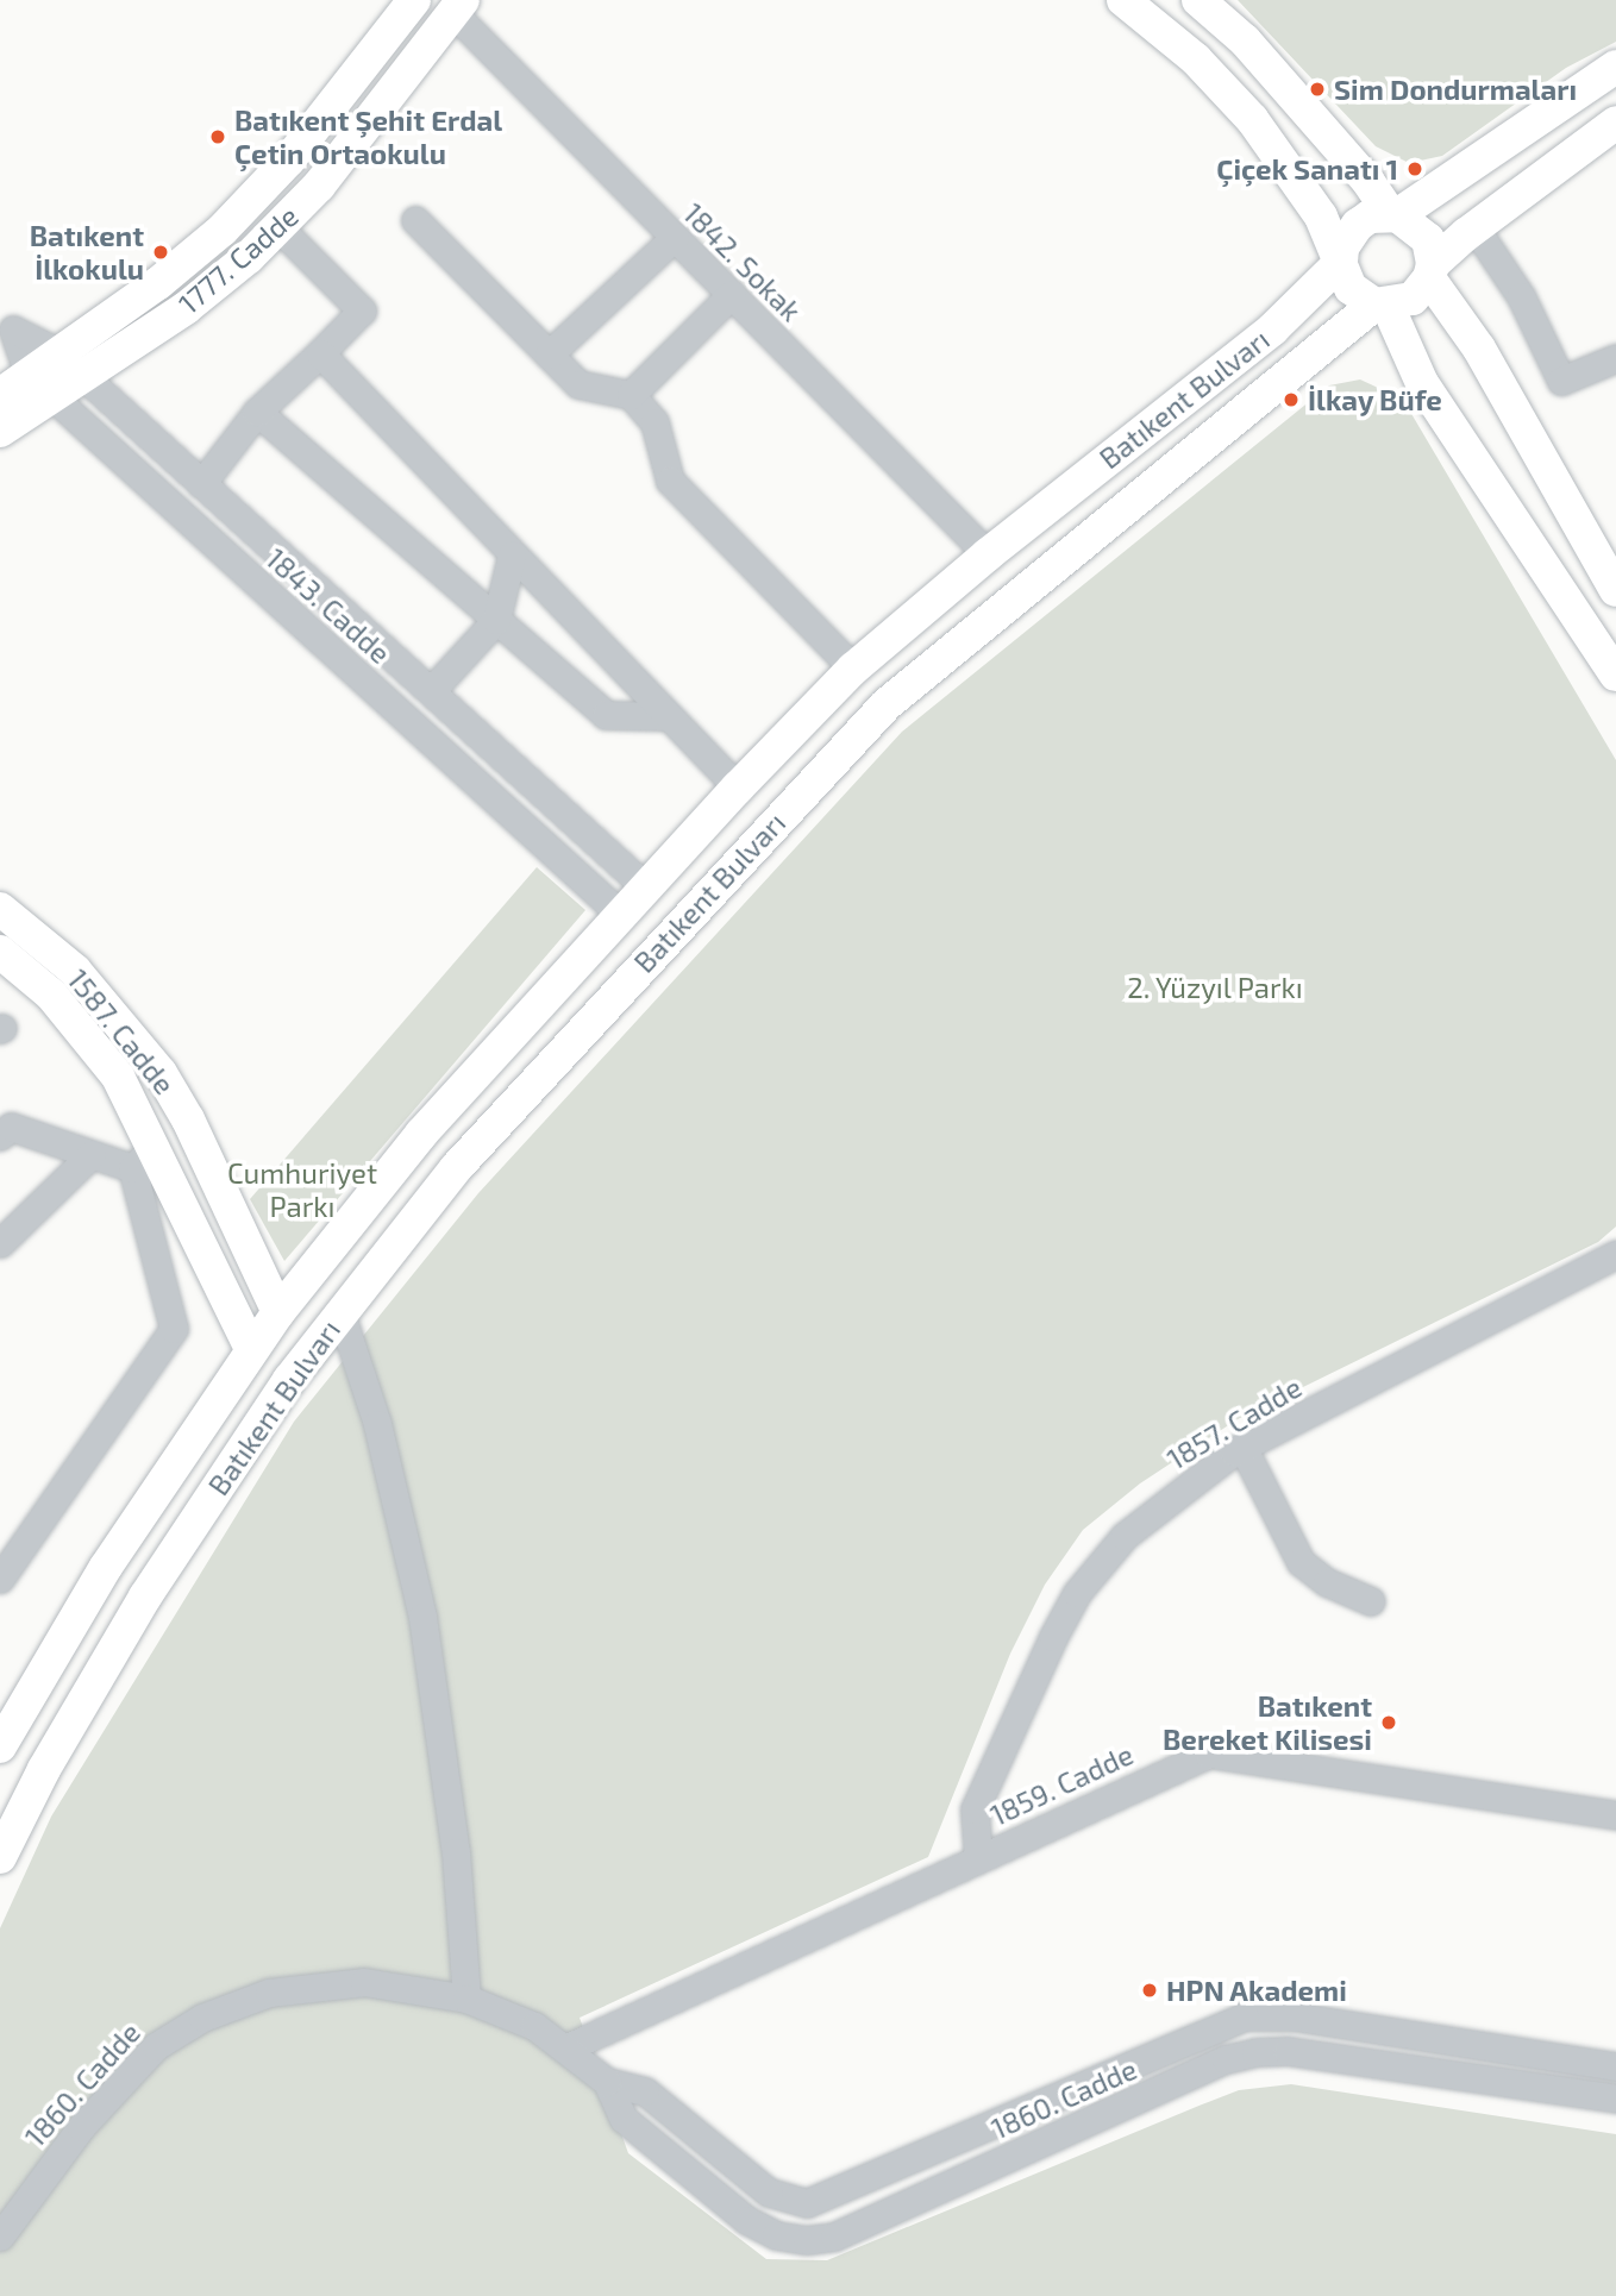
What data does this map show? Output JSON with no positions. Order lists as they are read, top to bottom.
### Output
{
  "streets": {
    "main road": ["1777. Cadde", "Batıkent Bulvarı", "1587. Cadde"],
    "street": [
      "1842. Sokak",
      "1843. Cadde",
      "1857. Cadde",
      "1859. Cadde",
      "1860. Cadde"
    ]
  },
  "crossings": [
    ["1777. Cadde", "1842. Sokak"],
    ["1777. Cadde", "1843. Cadde"],
    ["1842. Sokak", "Batıkent Bulvarı"],
    ["Batıkent Bulvarı", "1843. Cadde"],
    ["Batıkent Bulvarı", "1587. Cadde"],
    ["1857. Cadde", "1859. Cadde"],
    ["1859. Cadde", "1860. Cadde"]
  ],
  "parks": ["2. Yüzyıl Parkı", "Cumhuriyet Parkı"],
  "places": [
    "Sim Dondurmaları",
    "Batıkent Şehit Erdal Çetin Ortaokulu",
    "Çiçek Sanatı 1",
    "Batıkent İlkokulu",
    "İlkay Büfe",
    "Batıkent Bereket Kilisesi",
    "HPN Akademi"
  ]
}
